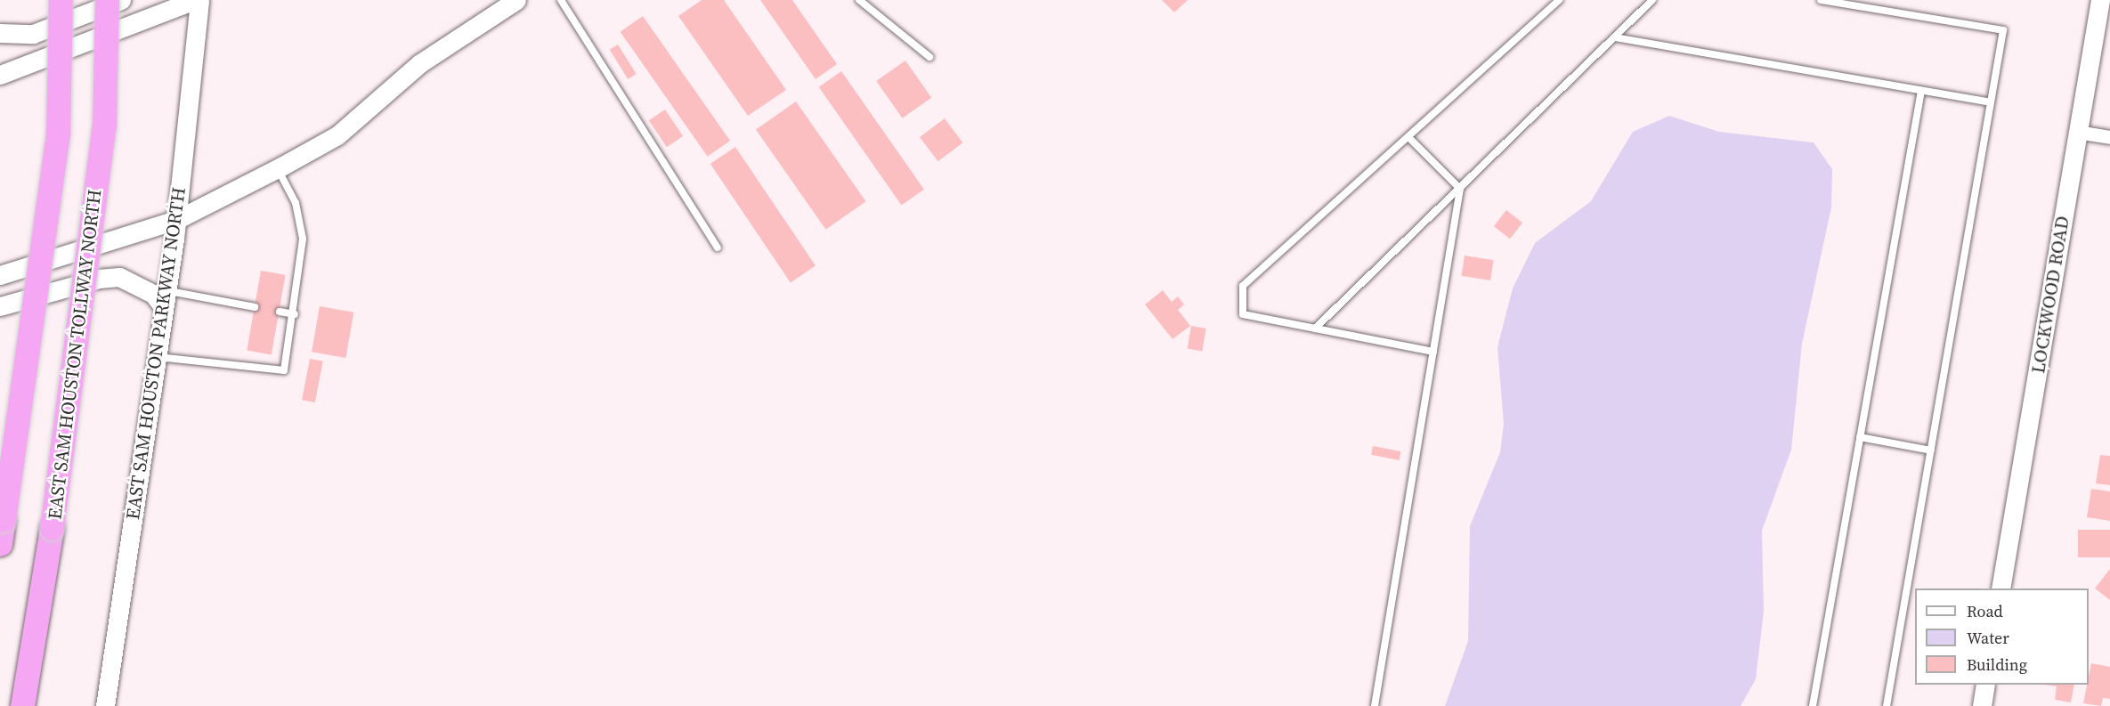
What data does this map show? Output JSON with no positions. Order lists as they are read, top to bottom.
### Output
{
  "streets": {
    "highway": ["EAST SAM HOUSTON TOLLWAY NORTH"],
    "main road": ["LOCKWOOD ROAD", "EAST SAM HOUSTON PARKWAY NORTH"]
  },
  "legend": ["Road", "Water", "Building"]
}
